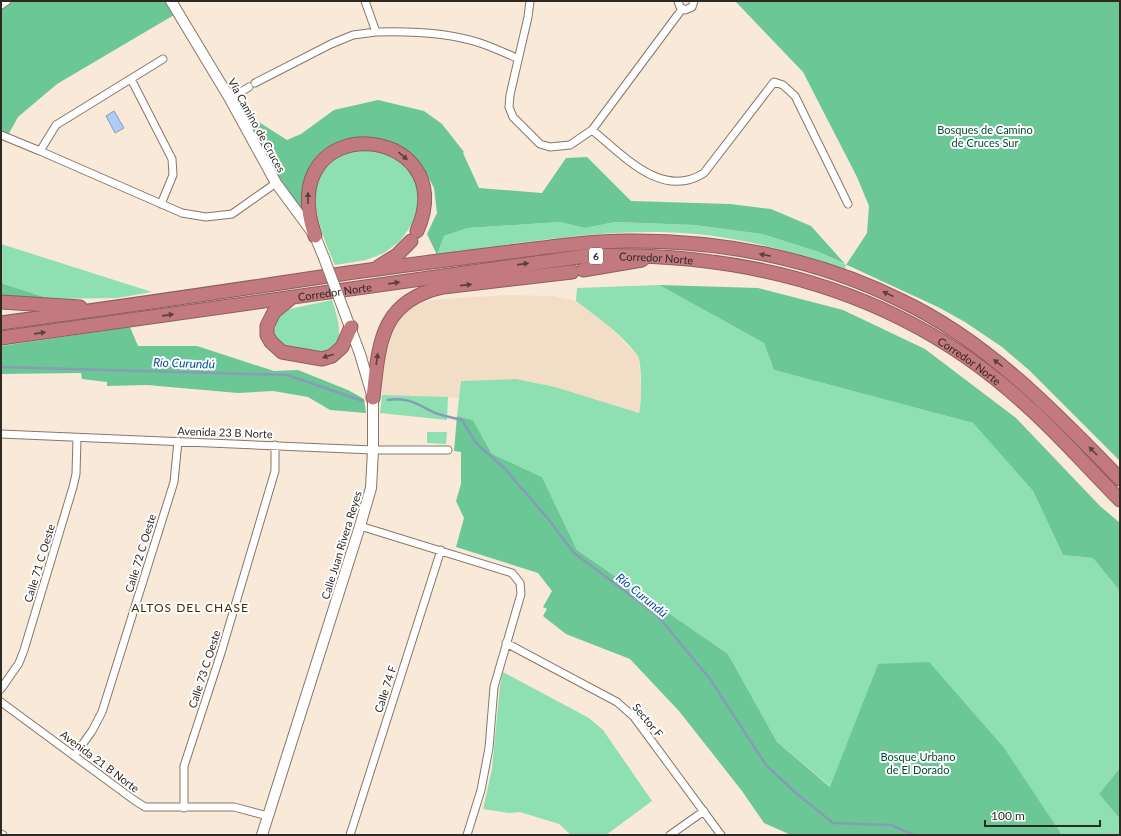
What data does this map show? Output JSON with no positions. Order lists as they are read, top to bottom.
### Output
{
  "streets": {
    "highway": ["6", "Corredor Norte"],
    "street": [
      "Vía Camino de Cruces",
      "Avenida 23 B Norte",
      "Calle Juan Rivera Reyes",
      "Calle 72 C Oeste",
      "Calle 71 C Oeste",
      "Calle 73 C Oeste",
      "Calle 74 F",
      "Sector F",
      "Avenida 21 B Norte"
    ]
  },
  "crossings": [
    ["Vía Camino de Cruces", "Calle Juan Rivera Reyes"],
    ["Avenida 23 B Norte", "Calle Juan Rivera Reyes"],
    ["Avenida 23 B Norte", "Calle 72 C Oeste"],
    ["Avenida 23 B Norte", "Calle 71 C Oeste"],
    ["Avenida 23 B Norte", "Calle 73 C Oeste"],
    ["Calle Juan Rivera Reyes", "Avenida 21 B Norte"],
    ["Calle 72 C Oeste", "Avenida 21 B Norte"],
    ["Calle 73 C Oeste", "Avenida 21 B Norte"]
  ],
  "districts": ["ALTOS DEL CHASE"],
  "water": ["Río Curundú"],
  "parks": ["Bosques de Camino de Cruces Sur", "Bosque Urbano de El Dorado"],
  "scale_bar": "100 m"
}
